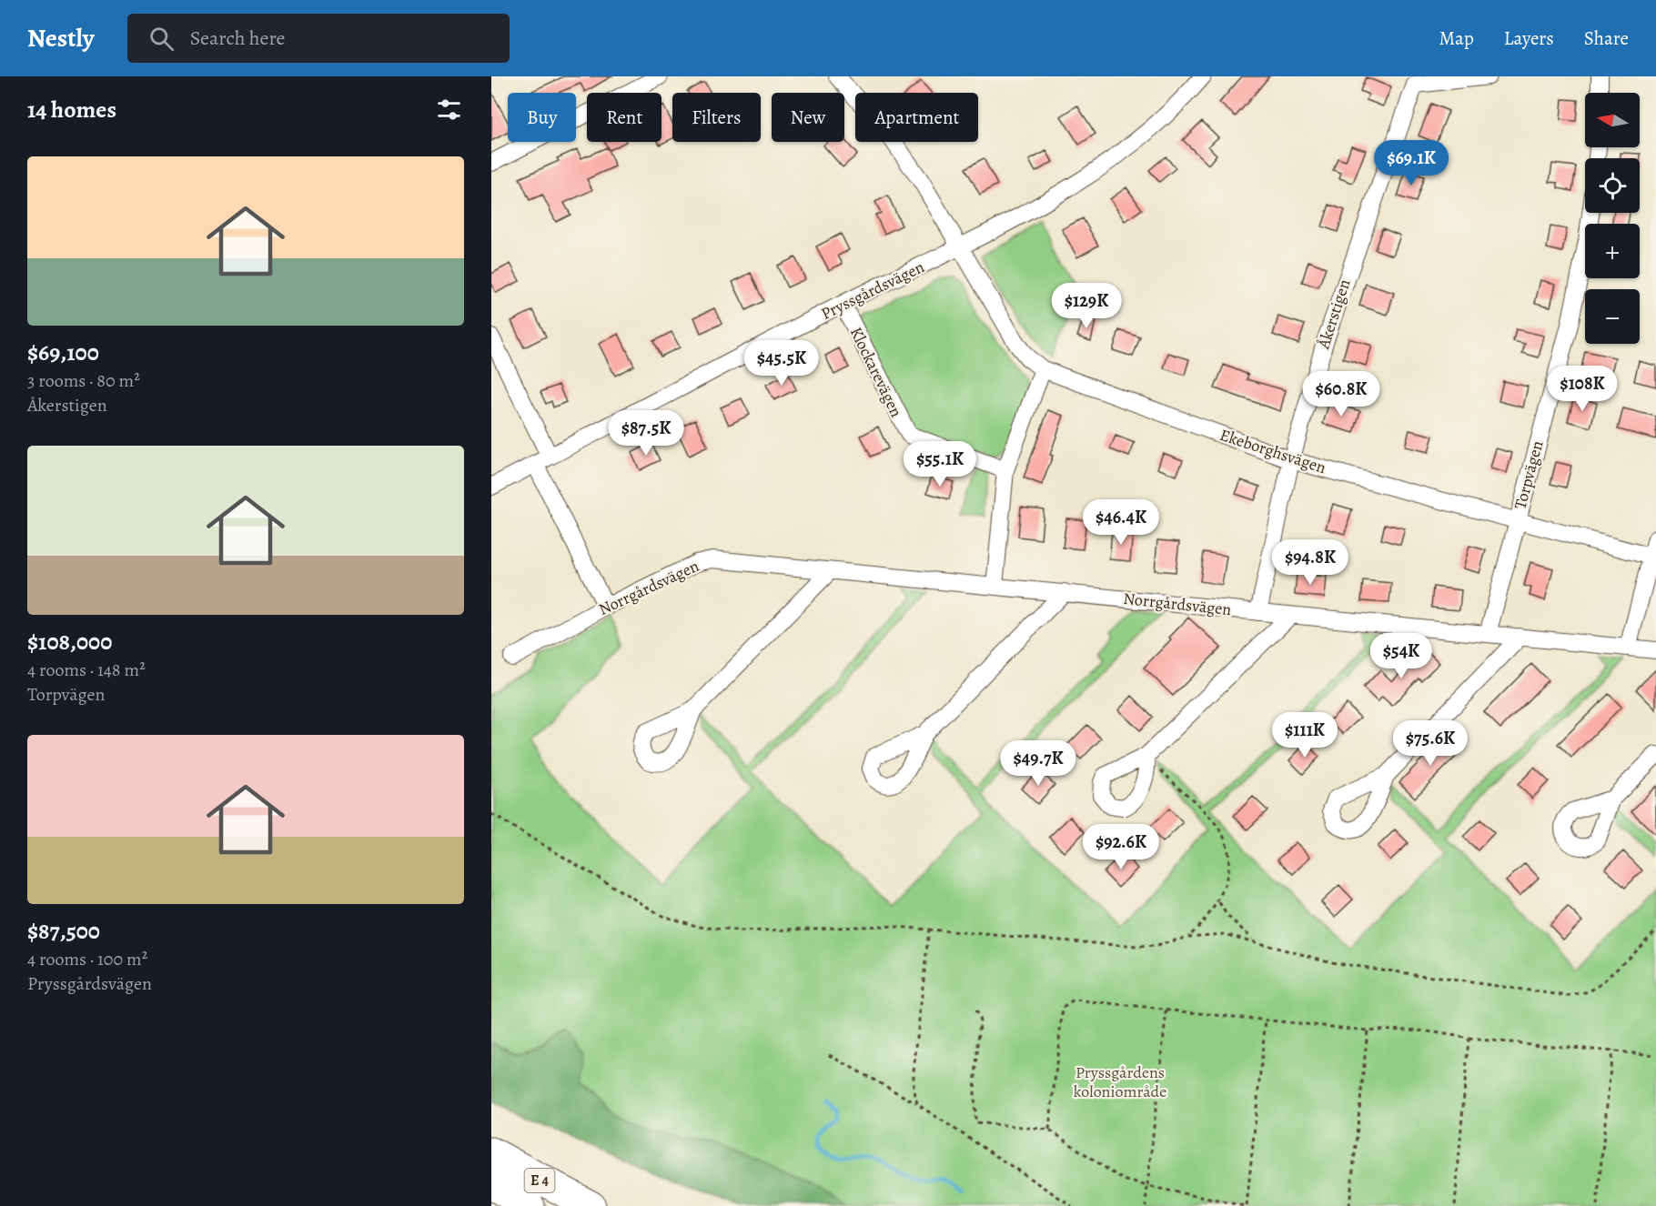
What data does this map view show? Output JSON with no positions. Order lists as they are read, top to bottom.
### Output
{
  "streets": {
    "highway": ["E 4"],
    "street": [
      "Pryssgårdsvägen",
      "Åkerstigen",
      "Klockarevägen",
      "Ekeborghsvägen",
      "Torpvägen",
      "Norrgårdsvägen"
    ]
  },
  "crossings": [
    ["Pryssgårdsvägen", "Klockarevägen"],
    ["Pryssgårdsvägen", "Ekeborghsvägen"],
    ["Åkerstigen", "Ekeborghsvägen"],
    ["Åkerstigen", "Norrgårdsvägen"],
    ["Ekeborghsvägen", "Torpvägen"],
    ["Torpvägen", "Norrgårdsvägen"]
  ],
  "parks": ["Pryssgårdens koloniområde"],
  "north": "left",
  "page": {
    "header": "Nestly",
    "search": "Search here",
    "nav": ["Map", "Layers", "Share"],
    "heading": "14 homes",
    "map_buttons": ["+", "−"],
    "chip": [
      "Buy",
      "Rent",
      "Filters",
      "New",
      "Apartment"
    ],
    "price": [
      "$69.1K",
      "$129K",
      "$45.5K",
      "$108K",
      "$60.8K",
      "$87.5K",
      "$55.1K",
      "$46.4K",
      "$94.8K",
      "$54K",
      "$111K",
      "$75.6K",
      "$49.7K",
      "$92.6K"
    ],
    "list": [
      {
        "name": "$69,100",
        "note": "3 rooms · 80 m² · Åkerstigen"
      },
      {
        "name": "$108,000",
        "note": "4 rooms · 148 m² · Torpvägen"
      },
      {
        "name": "$87,500",
        "note": "4 rooms · 100 m² · Pryssgårdsvägen"
      }
    ]
  }
}
